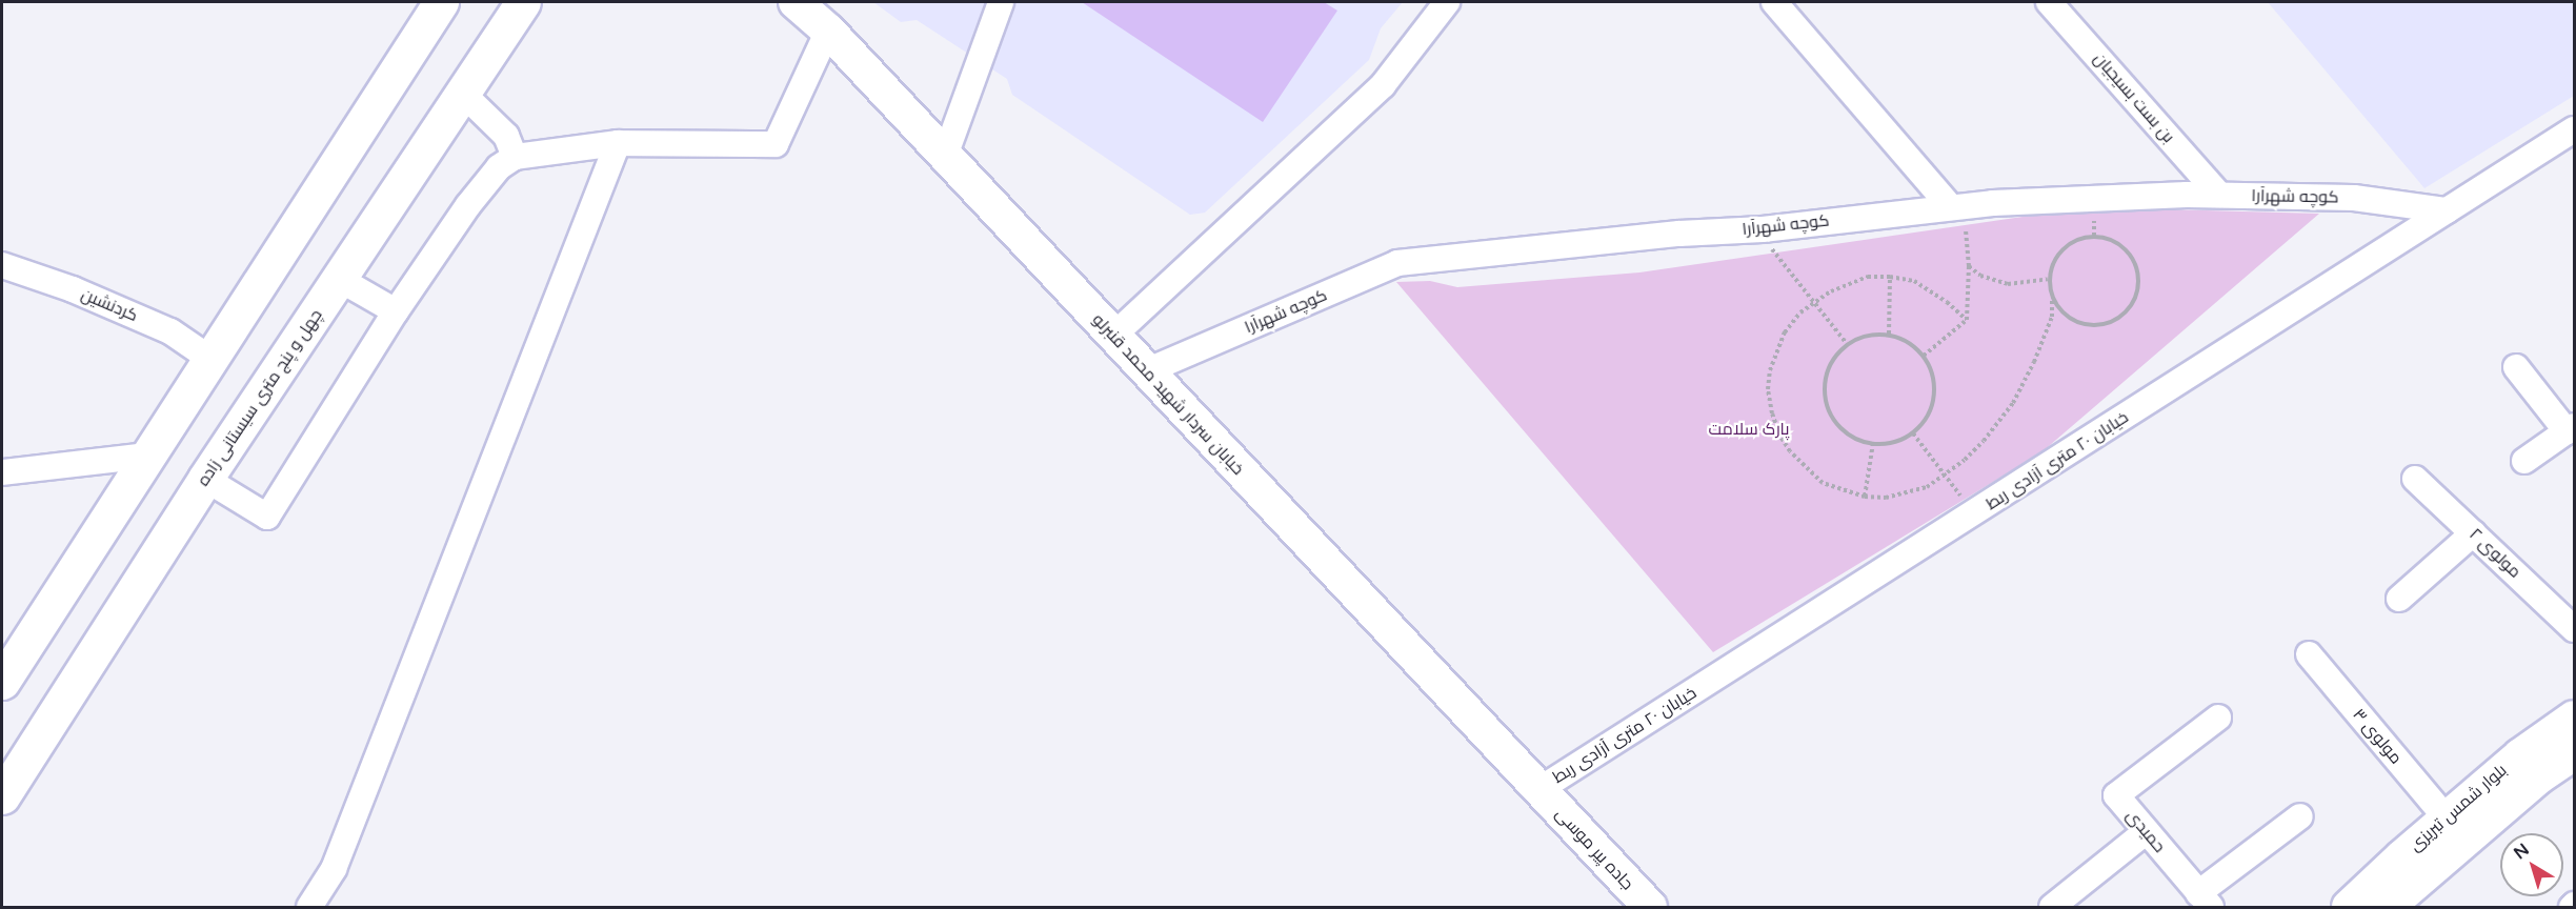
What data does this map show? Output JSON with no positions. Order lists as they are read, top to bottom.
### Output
{
  "streets": {
    "highway": ["چهل و پنج متری سیستانی زاده"],
    "main road": ["خیابان سردار شهید محمد قنبرلو", "بلوار شمس تبریزی", "جاده پیر موسی"],
    "street": [
      "بن بست بسیجیان",
      "کوچه شهرآرا",
      "کردنشین",
      "خیابان ۲۰ متری آزادی ربط",
      "مولوی ۲",
      "مولوی ۳",
      "حمیدی"
    ]
  },
  "crossings": [
    ["بن بست بسیجیان", "کوچه شهرآرا"],
    ["کوچه شهرآرا", "خیابان سردار شهید محمد قنبرلو"],
    ["کوچه شهرآرا", "خیابان ۲۰ متری آزادی ربط"],
    ["خیابان سردار شهید محمد قنبرلو", "خیابان ۲۰ متری آزادی ربط"],
    ["خیابان سردار شهید محمد قنبرلو", "جاده پیر موسی"],
    ["خیابان ۲۰ متری آزادی ربط", "جاده پیر موسی"],
    ["مولوی ۳", "بلوار شمس تبریزی"]
  ],
  "parks": ["پارک سلامت"],
  "north": "top left"
}
